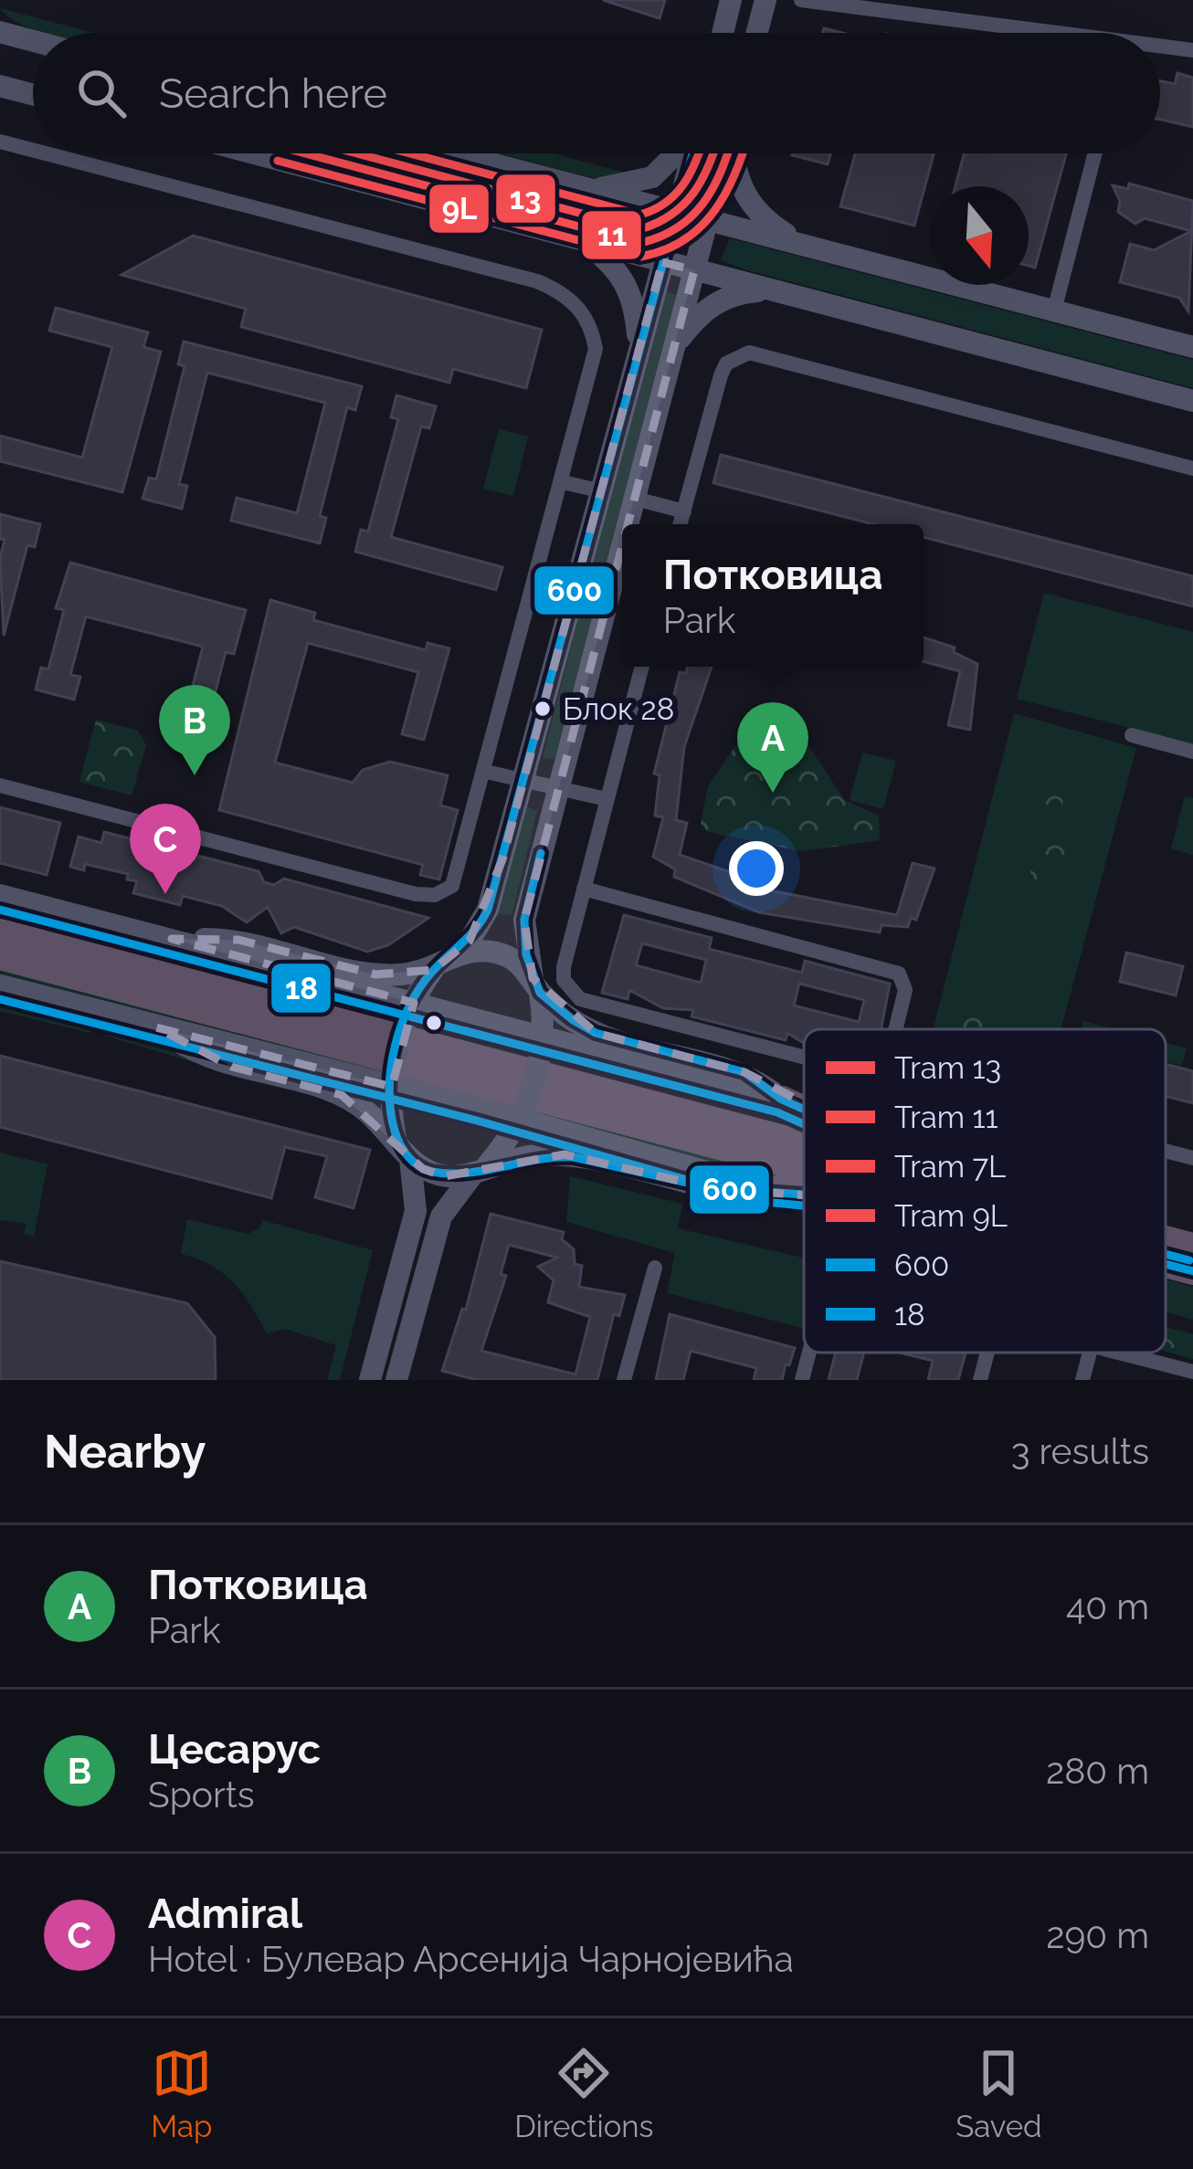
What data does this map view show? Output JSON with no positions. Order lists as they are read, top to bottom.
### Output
{
  "places": ["Блок 28"],
  "lines": [
    "tram line 13",
    "tram line 11",
    "tram line 7L",
    "tram line 9L",
    "transit line 600",
    "transit line 18"
  ],
  "legend": [
    "Tram 13",
    "Tram 11",
    "Tram 7L",
    "Tram 9L",
    "600",
    "18"
  ],
  "north": "bottom",
  "page": {
    "search": "Search here",
    "popup": ["Потковица", "Park"],
    "pins": ["B", "A", "C"],
    "heading": ["Nearby", "3 results"],
    "list": [
      {
        "mark": "A",
        "name": "Потковица",
        "note": "Park",
        "value": "40 m"
      },
      {
        "mark": "B",
        "name": "Цесарус",
        "note": "Sports",
        "value": "280 m"
      },
      {
        "mark": "C",
        "name": "Admiral",
        "note": "Hotel · Булевар Арсенија Чарнојевића",
        "value": "290 m"
      }
    ],
    "nav": ["Map", "Directions", "Saved"]
  }
}
